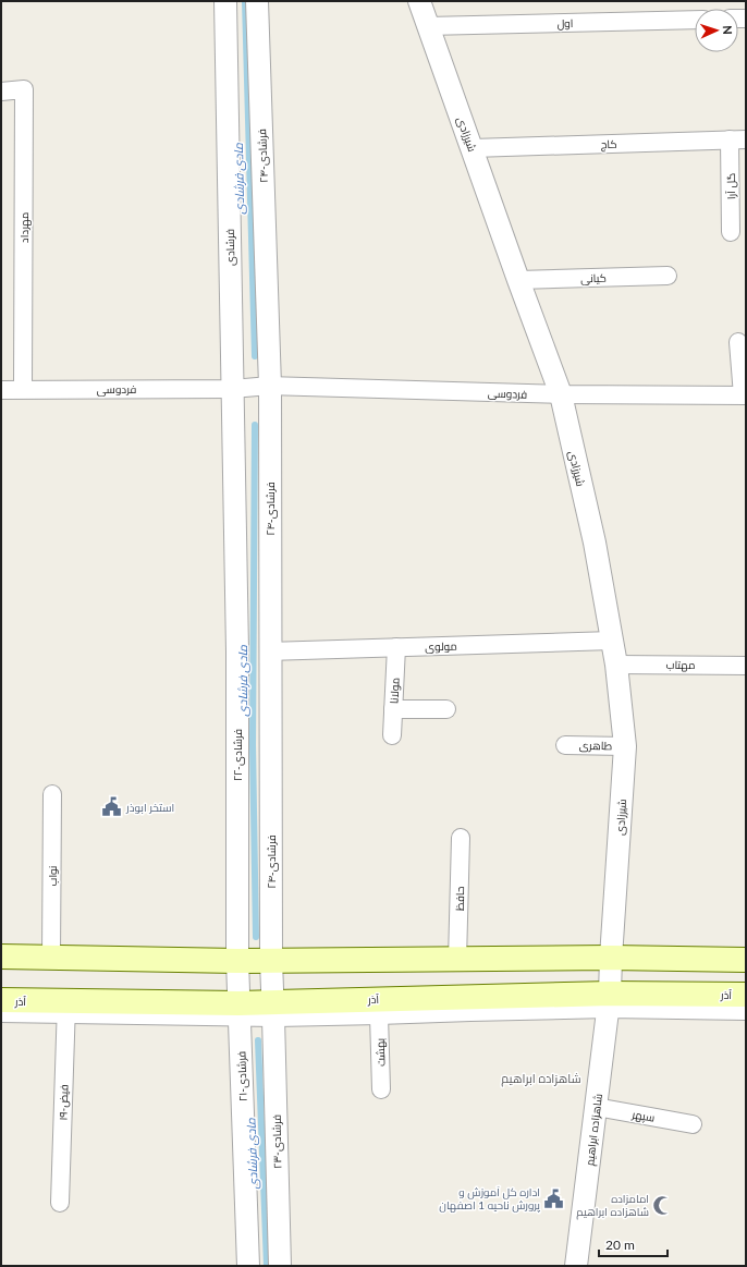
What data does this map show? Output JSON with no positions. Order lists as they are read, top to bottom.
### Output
{
  "streets": {
    "main road": ["آذر"],
    "street": [
      "اول",
      "شیرزادی",
      "کاج",
      "۲۴-فرشادی",
      "گل آرا",
      "مهرداد",
      "فرشادی",
      "کیانی",
      "فردوسی",
      "مولوی",
      "مهتاب",
      "مولانا",
      "طاهری",
      "۲۲-فرشادی",
      "نواب",
      "حافظ",
      "بهشت",
      "۲۱-فرشادی",
      "۱۹-فیض",
      "سپهر",
      "شاهزاده ابراهیم",
      "۲۳-فرشادی"
    ]
  },
  "crossings": [
    ["اول", "شیرزادی"],
    ["شیرزادی", "کاج"],
    ["شیرزادی", "کیانی"],
    ["شیرزادی", "فردوسی"],
    ["شیرزادی", "مولوی"],
    ["شیرزادی", "مهتاب"],
    ["شیرزادی", "طاهری"],
    ["شیرزادی", "آذر"],
    ["شیرزادی", "شاهزاده ابراهیم"],
    ["کاج", "گل آرا"],
    ["۲۴-فرشادی", "فردوسی"],
    ["۲۴-فرشادی", "مولوی"],
    ["۲۴-فرشادی", "آذر"],
    ["۲۴-فرشادی", "۲۳-فرشادی"],
    ["مهرداد", "فردوسی"],
    ["فرشادی", "فردوسی"],
    ["فرشادی", "۲۲-فرشادی"],
    ["فردوسی", "۲۲-فرشادی"],
    ["مولوی", "مولانا"],
    ["۲۲-فرشادی", "آذر"],
    ["۲۲-فرشادی", "۲۱-فرشادی"],
    ["آذر", "بهشت"],
    ["آذر", "۲۱-فرشادی"],
    ["آذر", "۱۹-فیض"],
    ["آذر", "شاهزاده ابراهیم"],
    ["آذر", "۲۳-فرشادی"],
    ["سپهر", "شاهزاده ابراهیم"]
  ],
  "districts": ["شاهزاده ابراهیم"],
  "water": ["مادی فرشادی"],
  "places": {
    "public building": ["استخر ابوذر", "اداره کل آموزش و پرورش ناحیه 1 اصفهان"],
    "mosque": ["امامزاده شاهزاده ابراهیم"]
  },
  "scale_bar": "20 m",
  "north": "right"
}
